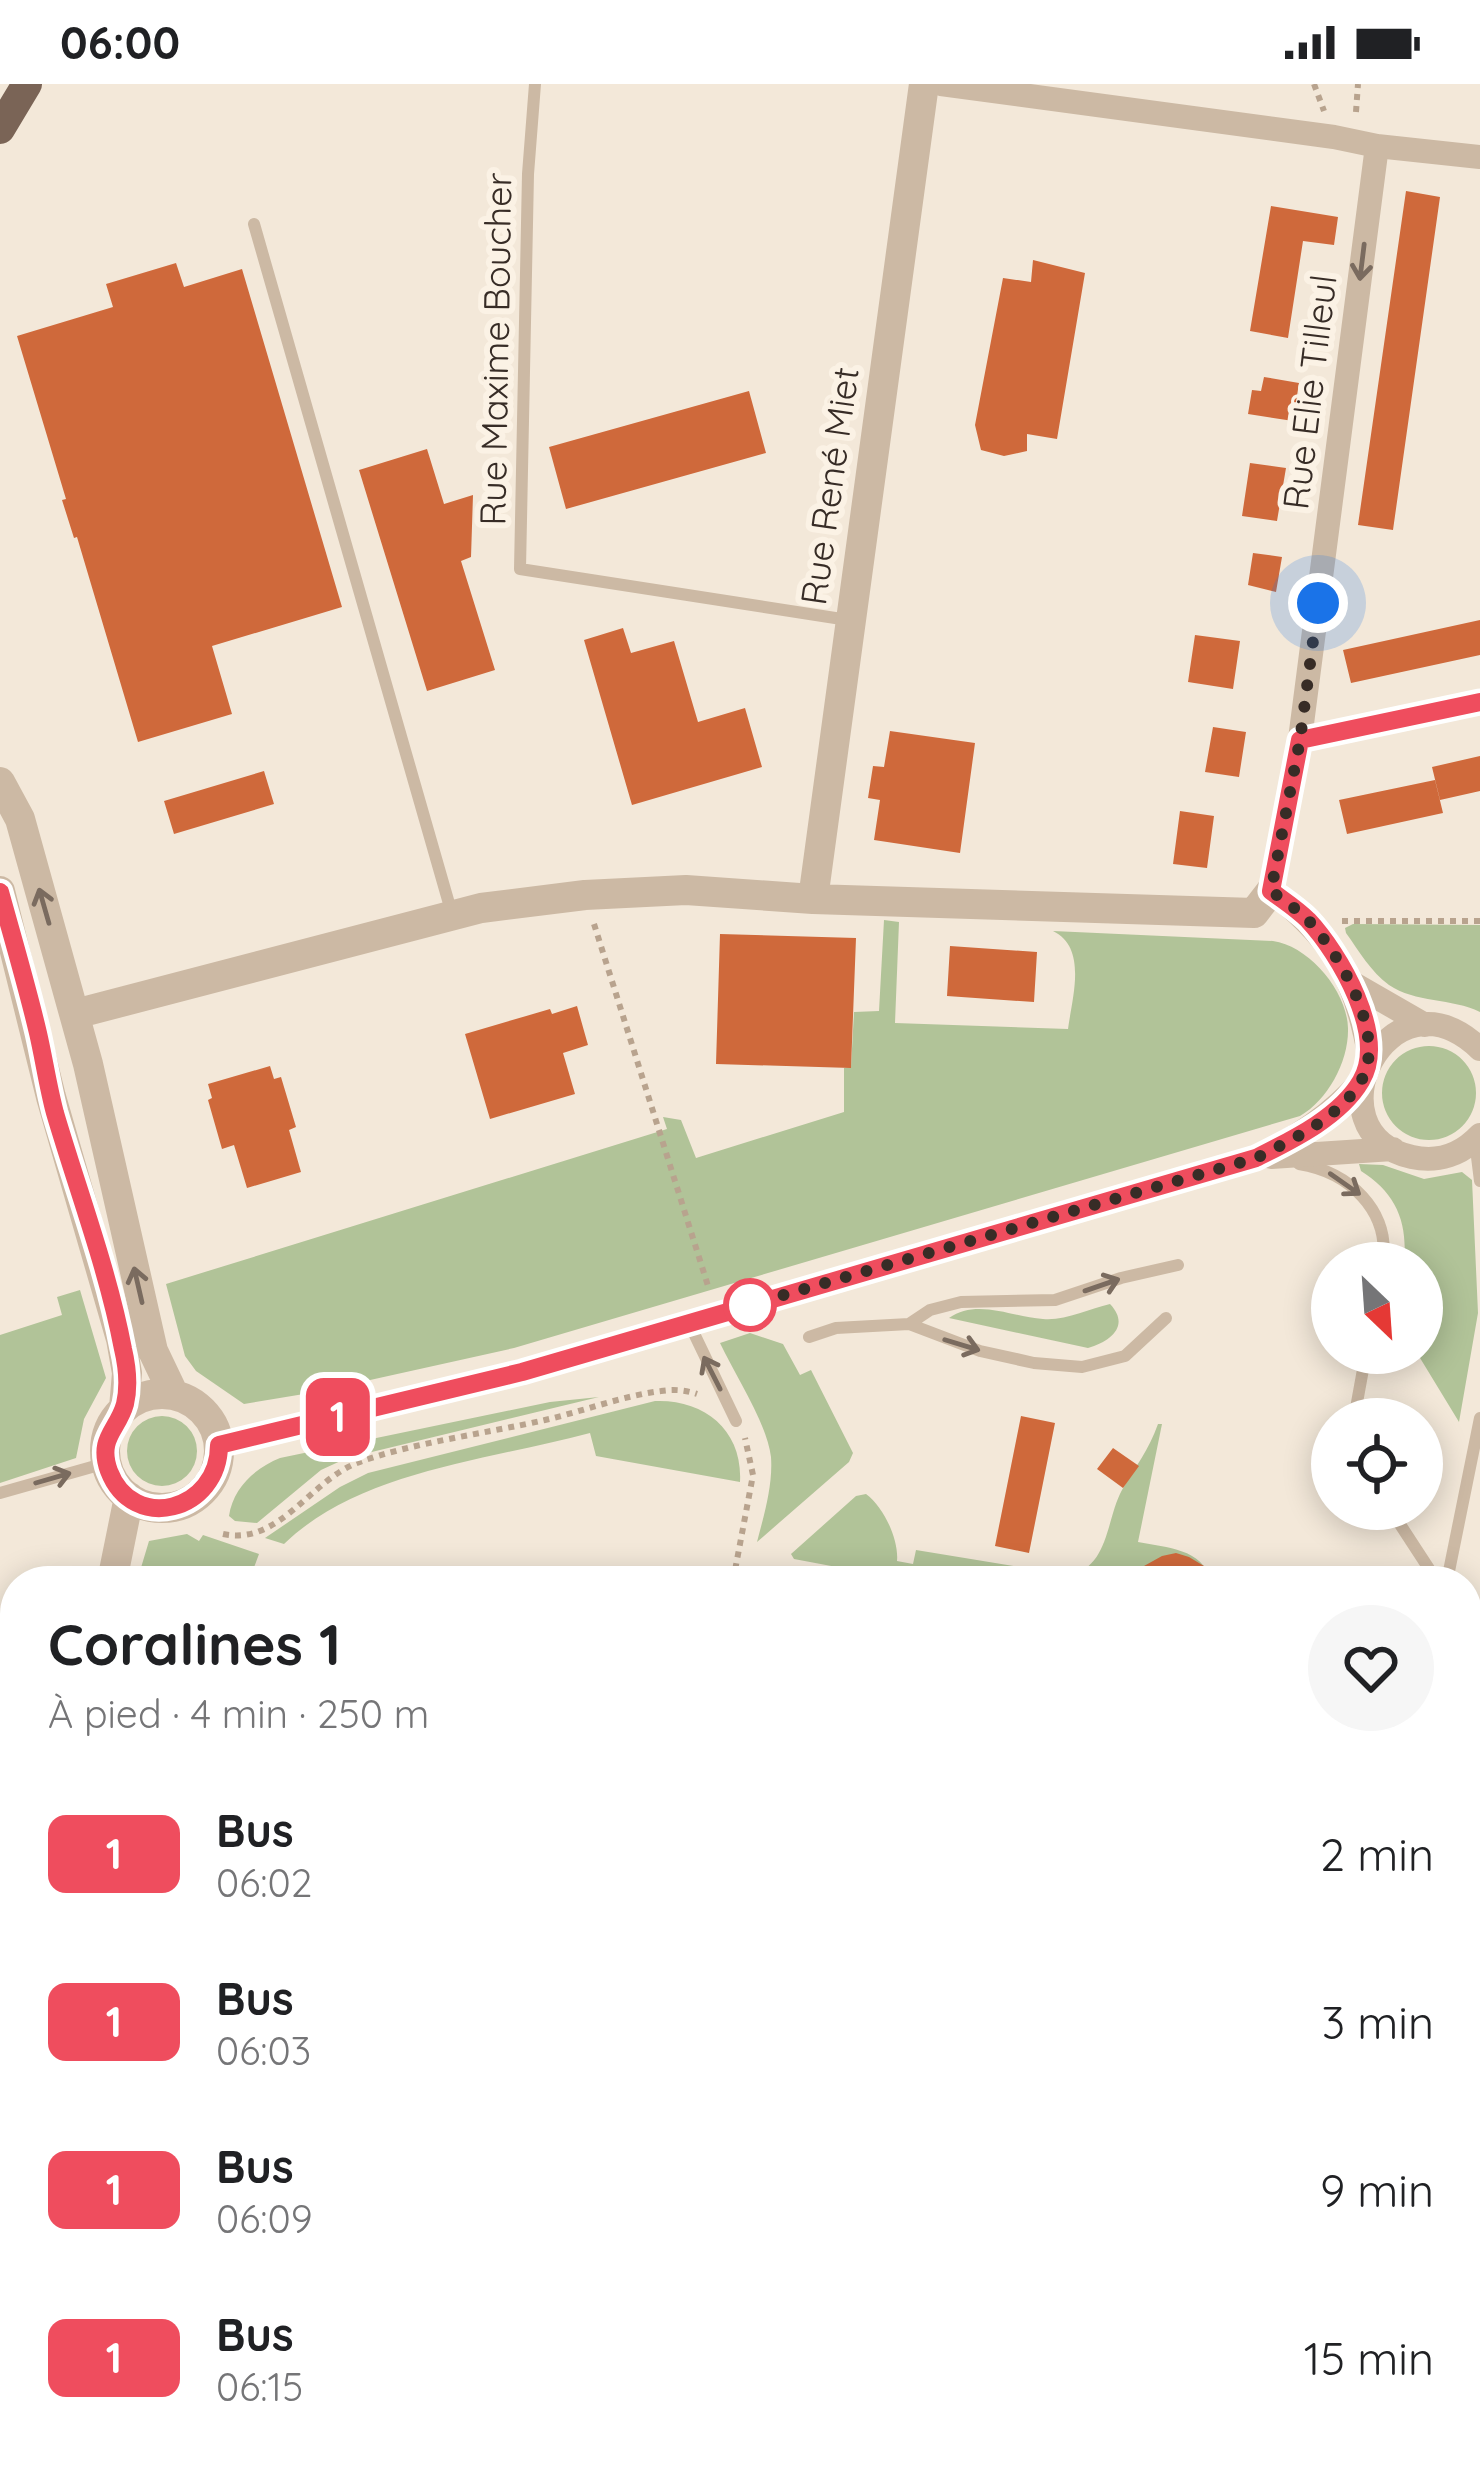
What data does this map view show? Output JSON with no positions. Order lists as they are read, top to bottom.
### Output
{
  "streets": {
    "street": ["Rue Elie Tilleul", "Rue René Miet"],
    "lane": ["Rue Maxime Boucher"]
  },
  "crossings": [
    ["Rue Maxime Boucher", "Rue René Miet"]
  ],
  "one_way": ["Rue Elie Tilleul"],
  "lines": ["bus line 1"],
  "north": "bottom right",
  "page": {
    "status": "06:00",
    "on_map": "1",
    "heading": ["Coralines 1", "À pied · 4 min · 250 m"],
    "list": [
      {
        "mark": "1",
        "name": "Bus",
        "note": "06:02",
        "value": "2 min"
      },
      {
        "mark": "1",
        "name": "Bus",
        "note": "06:03",
        "value": "3 min"
      },
      {
        "mark": "1",
        "name": "Bus",
        "note": "06:09",
        "value": "9 min"
      },
      {
        "mark": "1",
        "name": "Bus",
        "note": "06:15",
        "value": "15 min"
      }
    ]
  }
}
